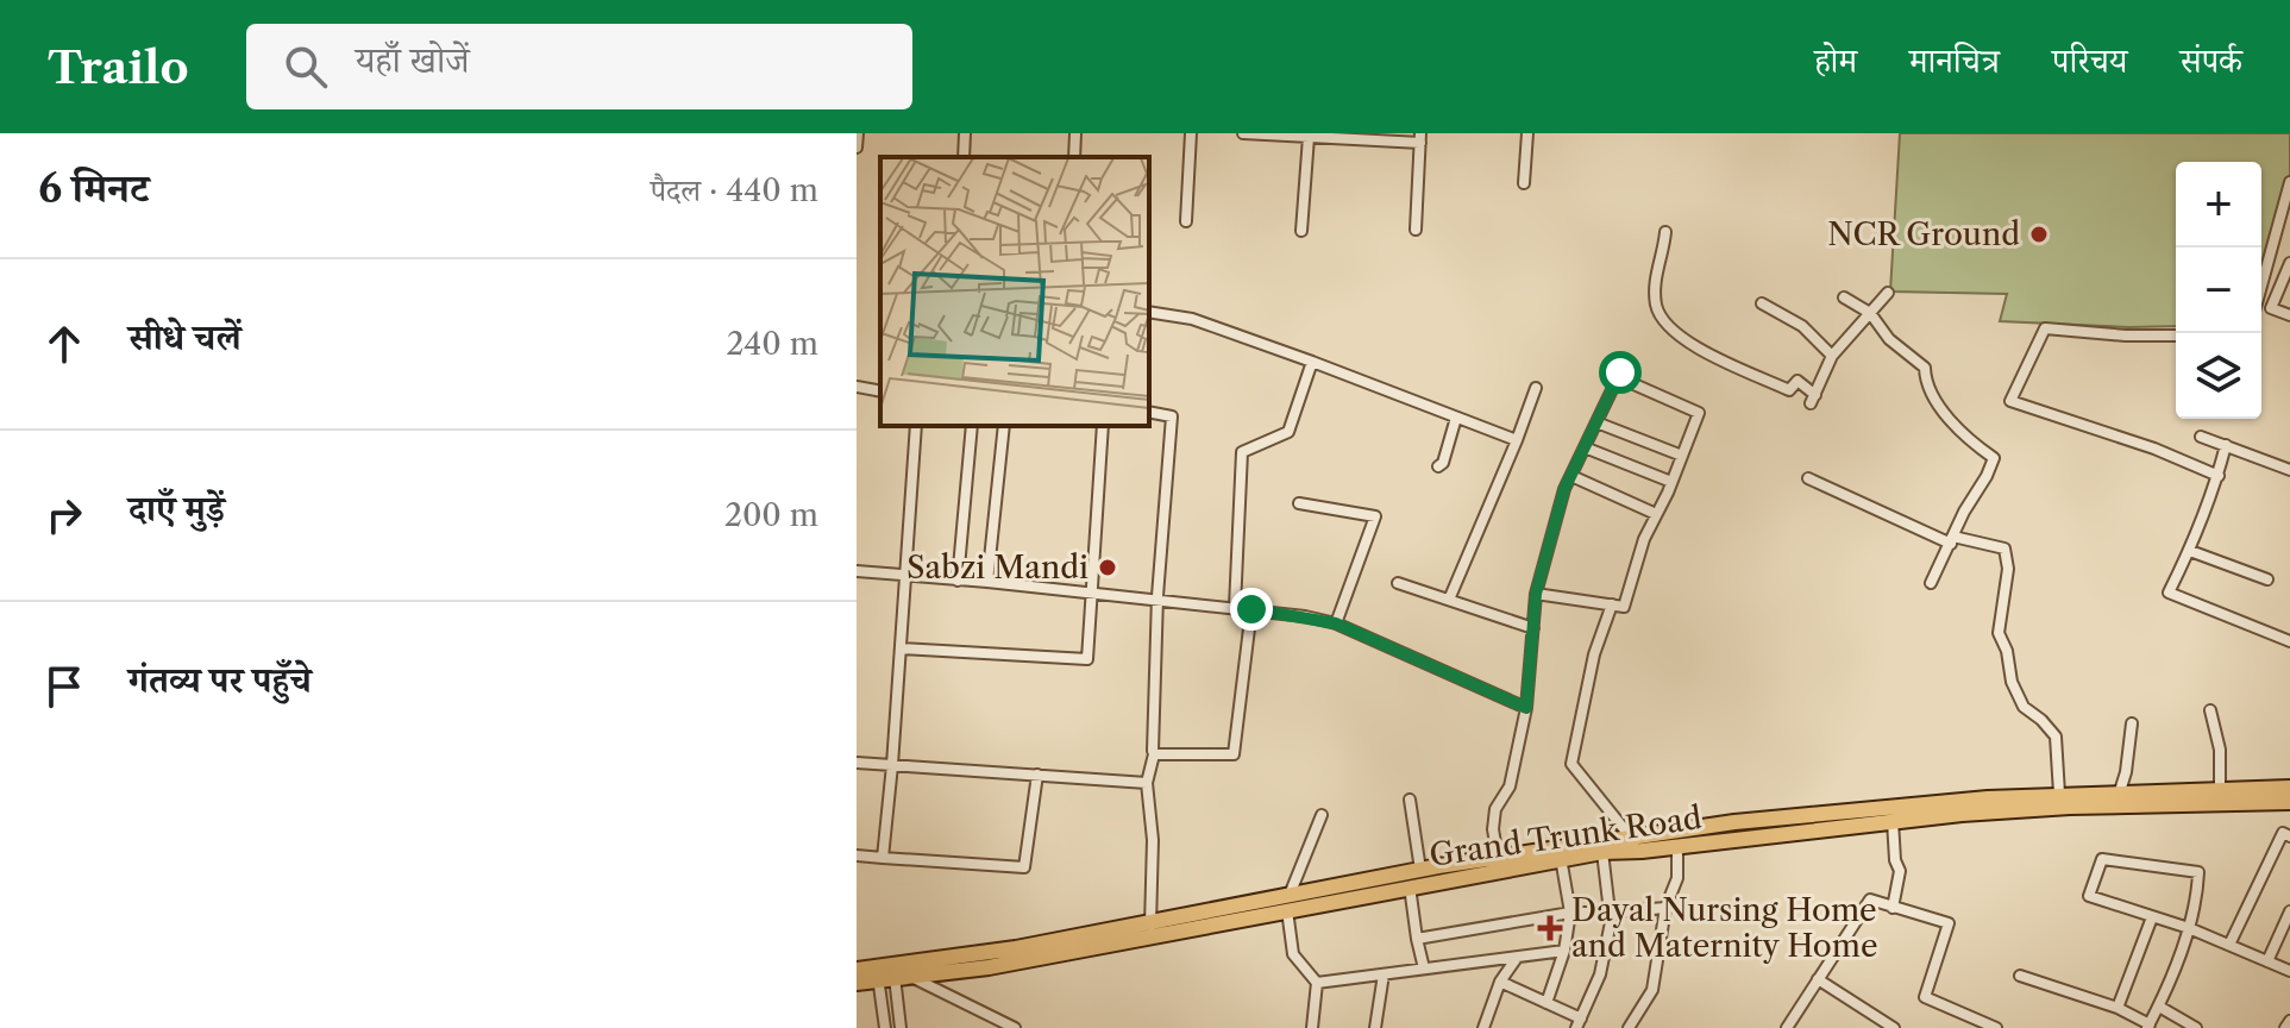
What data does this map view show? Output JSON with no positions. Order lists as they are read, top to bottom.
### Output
{
  "streets": {
    "highway": ["Grand Trunk Road"]
  },
  "places": {
    "other": ["NCR Ground", "Sabzi Mandi"],
    "health": ["Dayal Nursing Home and Maternity Home"]
  },
  "page": {
    "header": "Trailo",
    "search": "यहाँ खोजें",
    "nav": [
      "होम",
      "मानचित्र",
      "परिचय",
      "संपर्क"
    ],
    "heading": ["6 मिनट", "पैदल · 440 m"],
    "map_buttons": ["+", "−"],
    "list": [
      ["सीधे चलें", "240 m"],
      ["दाएँ मुड़ें", "200 m"],
      "गंतव्य पर पहुँचे"
    ]
  }
}
